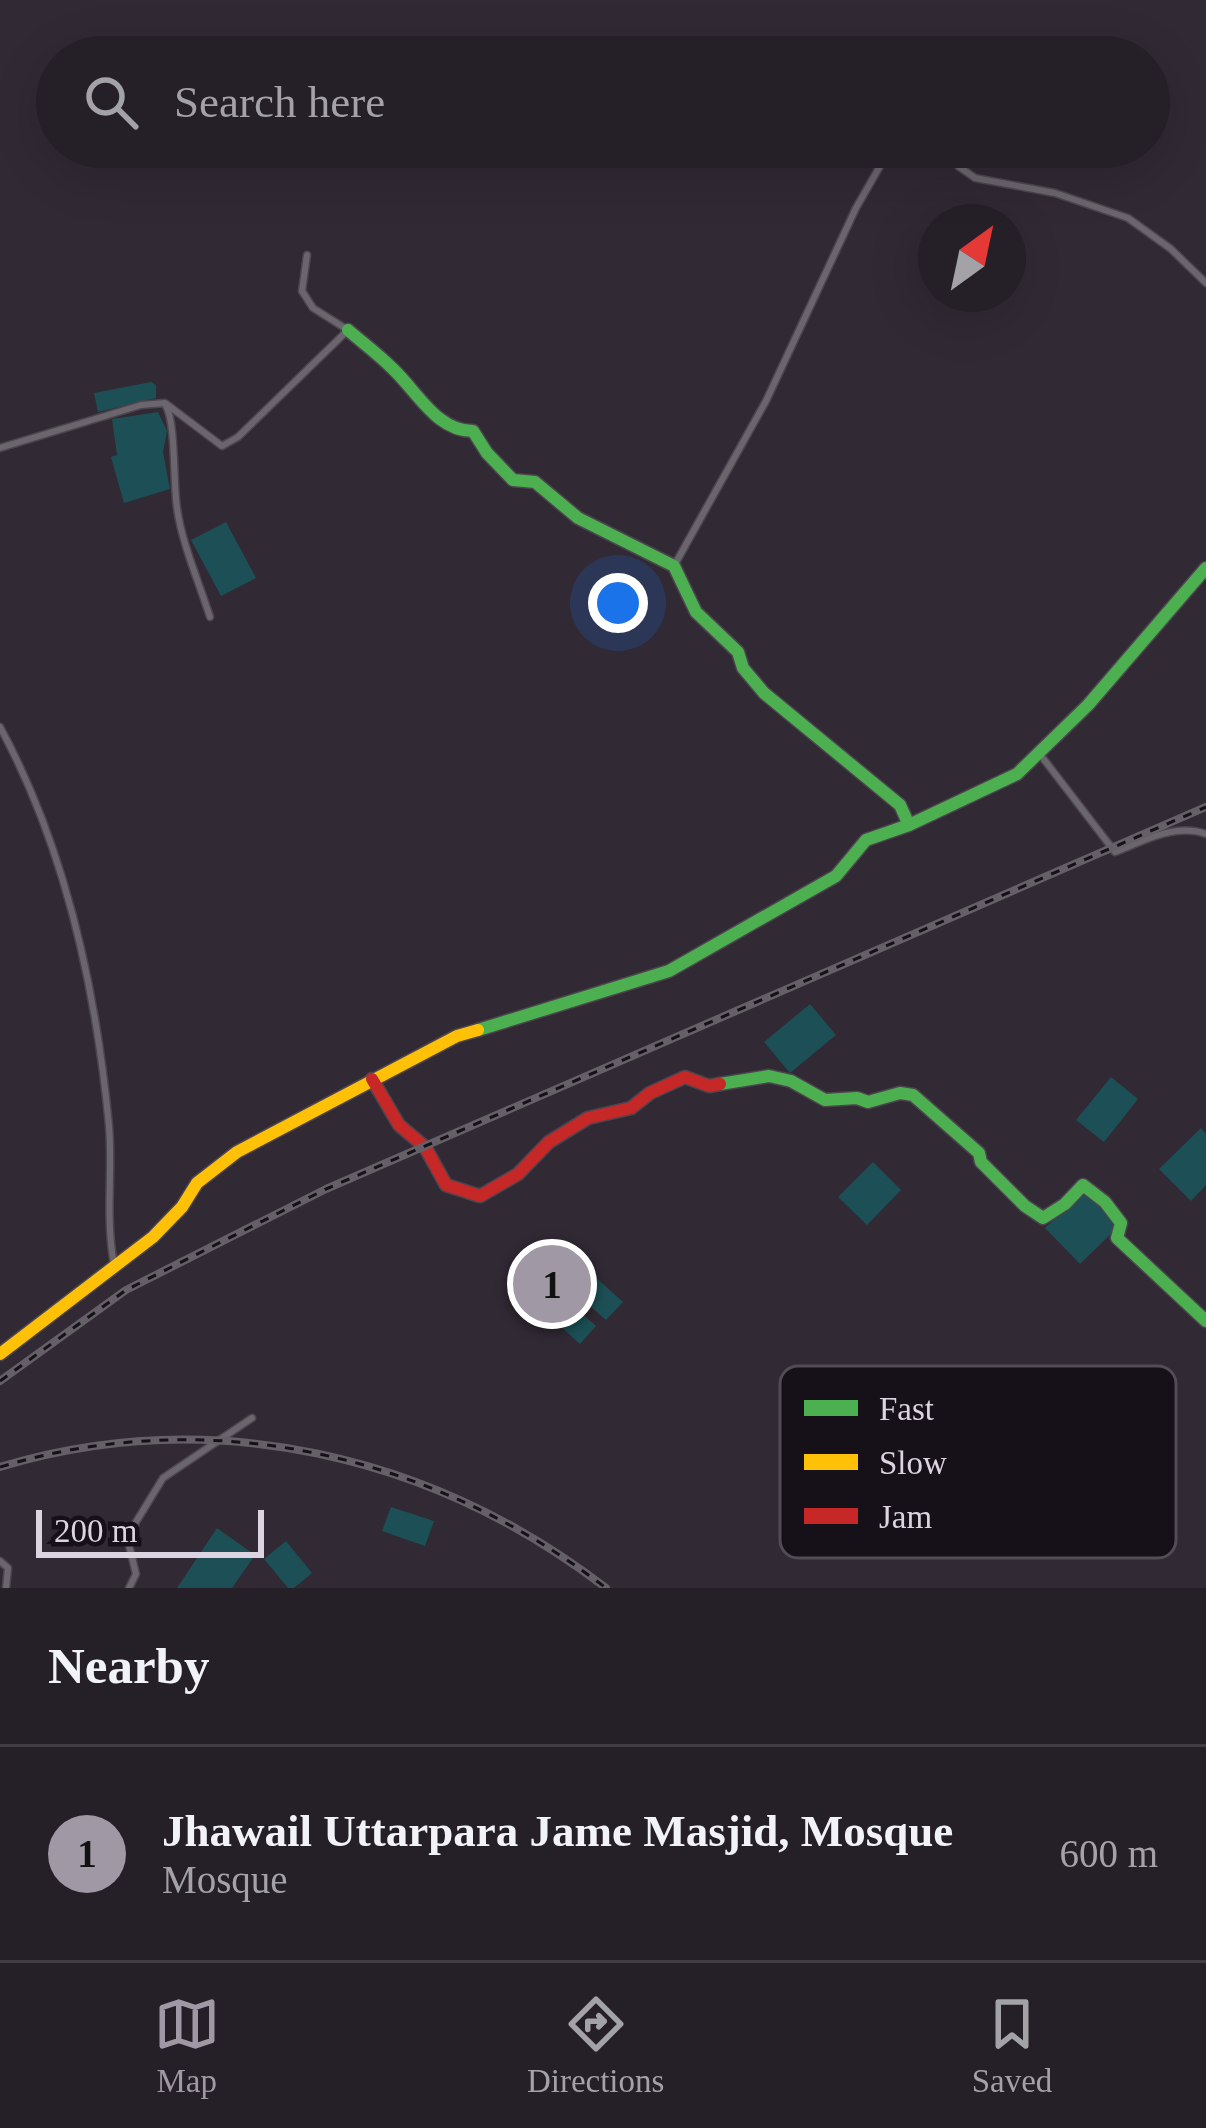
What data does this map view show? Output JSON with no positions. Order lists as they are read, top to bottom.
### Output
{
  "legend": ["Fast", "Slow", "Jam"],
  "scale_bar": "200 m",
  "north": "top right",
  "page": {
    "search": "Search here",
    "pins": "1",
    "scale": "200 m",
    "heading": "Nearby",
    "list": [
      {
        "mark": "1",
        "name": "Jhawail Uttarpara Jame Masjid, Mosque",
        "note": "Mosque",
        "value": "600 m"
      }
    ],
    "nav": ["Map", "Directions", "Saved"]
  }
}
